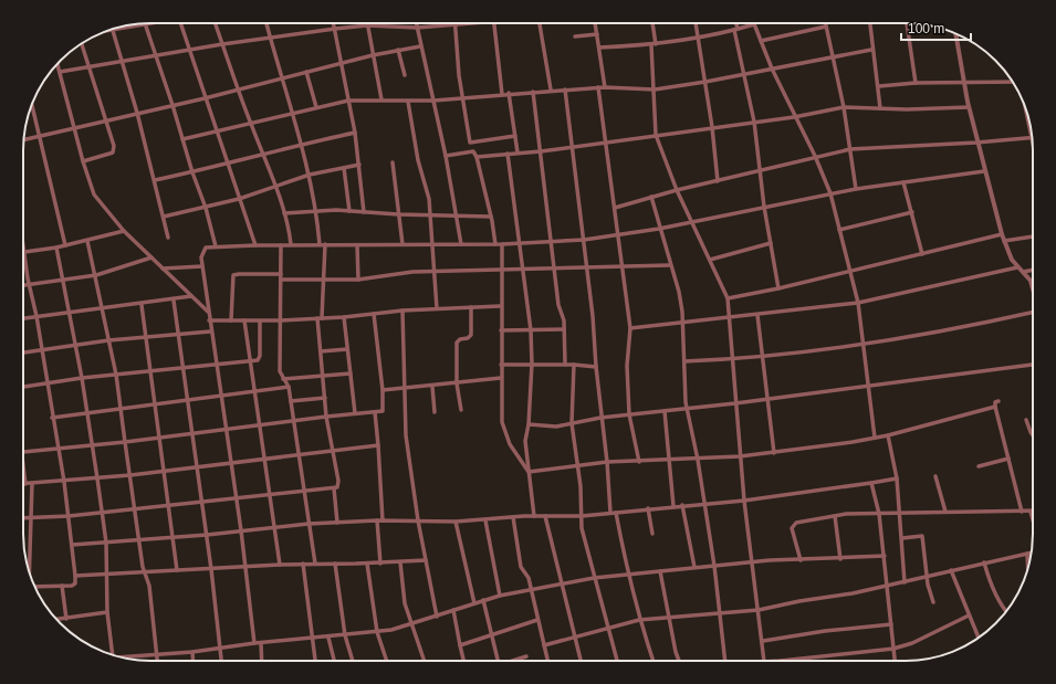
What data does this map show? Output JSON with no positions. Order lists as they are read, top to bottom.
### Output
{
  "scale_bar": "100 m"
}
